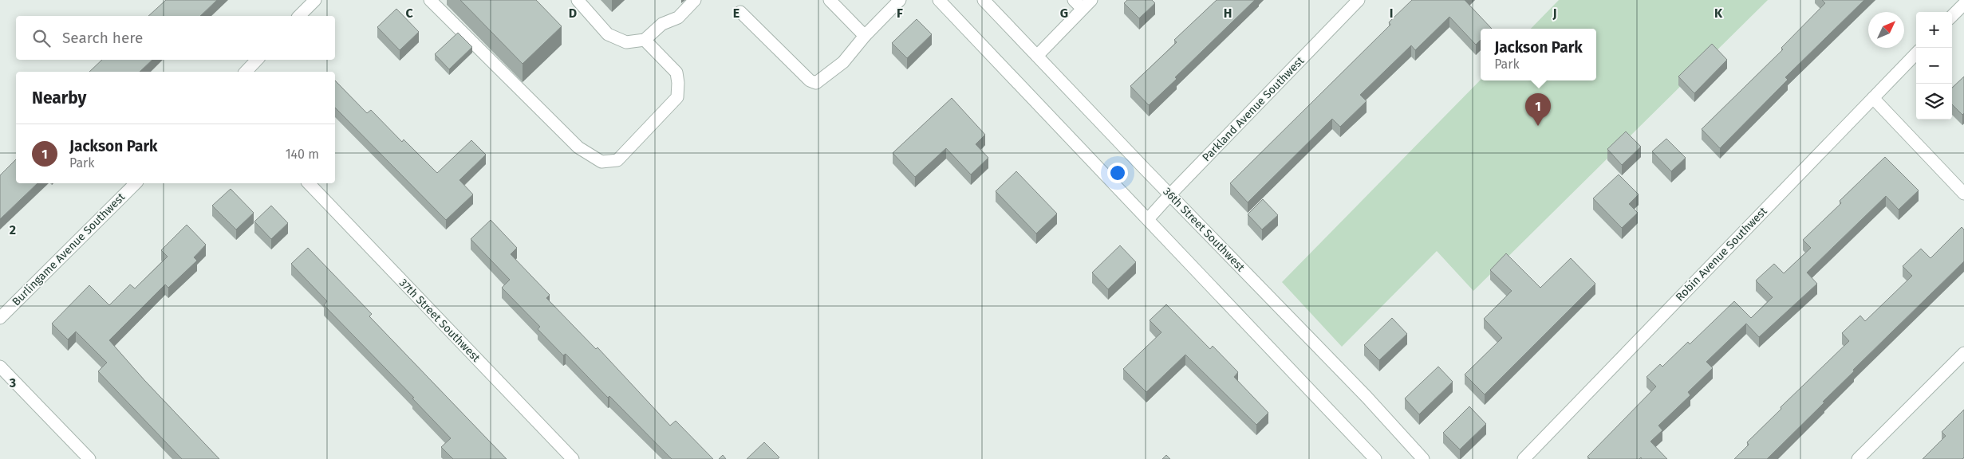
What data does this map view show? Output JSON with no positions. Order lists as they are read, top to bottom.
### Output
{
  "streets": {
    "street": [
      "Parkland Avenue Southwest",
      "36th Street Southwest",
      "Burlingame Avenue Southwest",
      "Robin Avenue Southwest",
      "37th Street Southwest"
    ]
  },
  "crossings": [
    ["Parkland Avenue Southwest", "36th Street Southwest"]
  ],
  "north": "top right",
  "page": {
    "map_buttons": ["+", "−"],
    "search": "Search here",
    "popup": ["Jackson Park", "Park"],
    "heading": "Nearby",
    "pins": "1",
    "list": [
      {
        "mark": "1",
        "name": "Jackson Park",
        "note": "Park",
        "value": "140 m"
      }
    ]
  },
  "grid": {
    "columns": [
      "C",
      "D",
      "E",
      "F",
      "G",
      "H",
      "I",
      "J",
      "K"
    ],
    "rows": ["2", "3"]
  }
}
